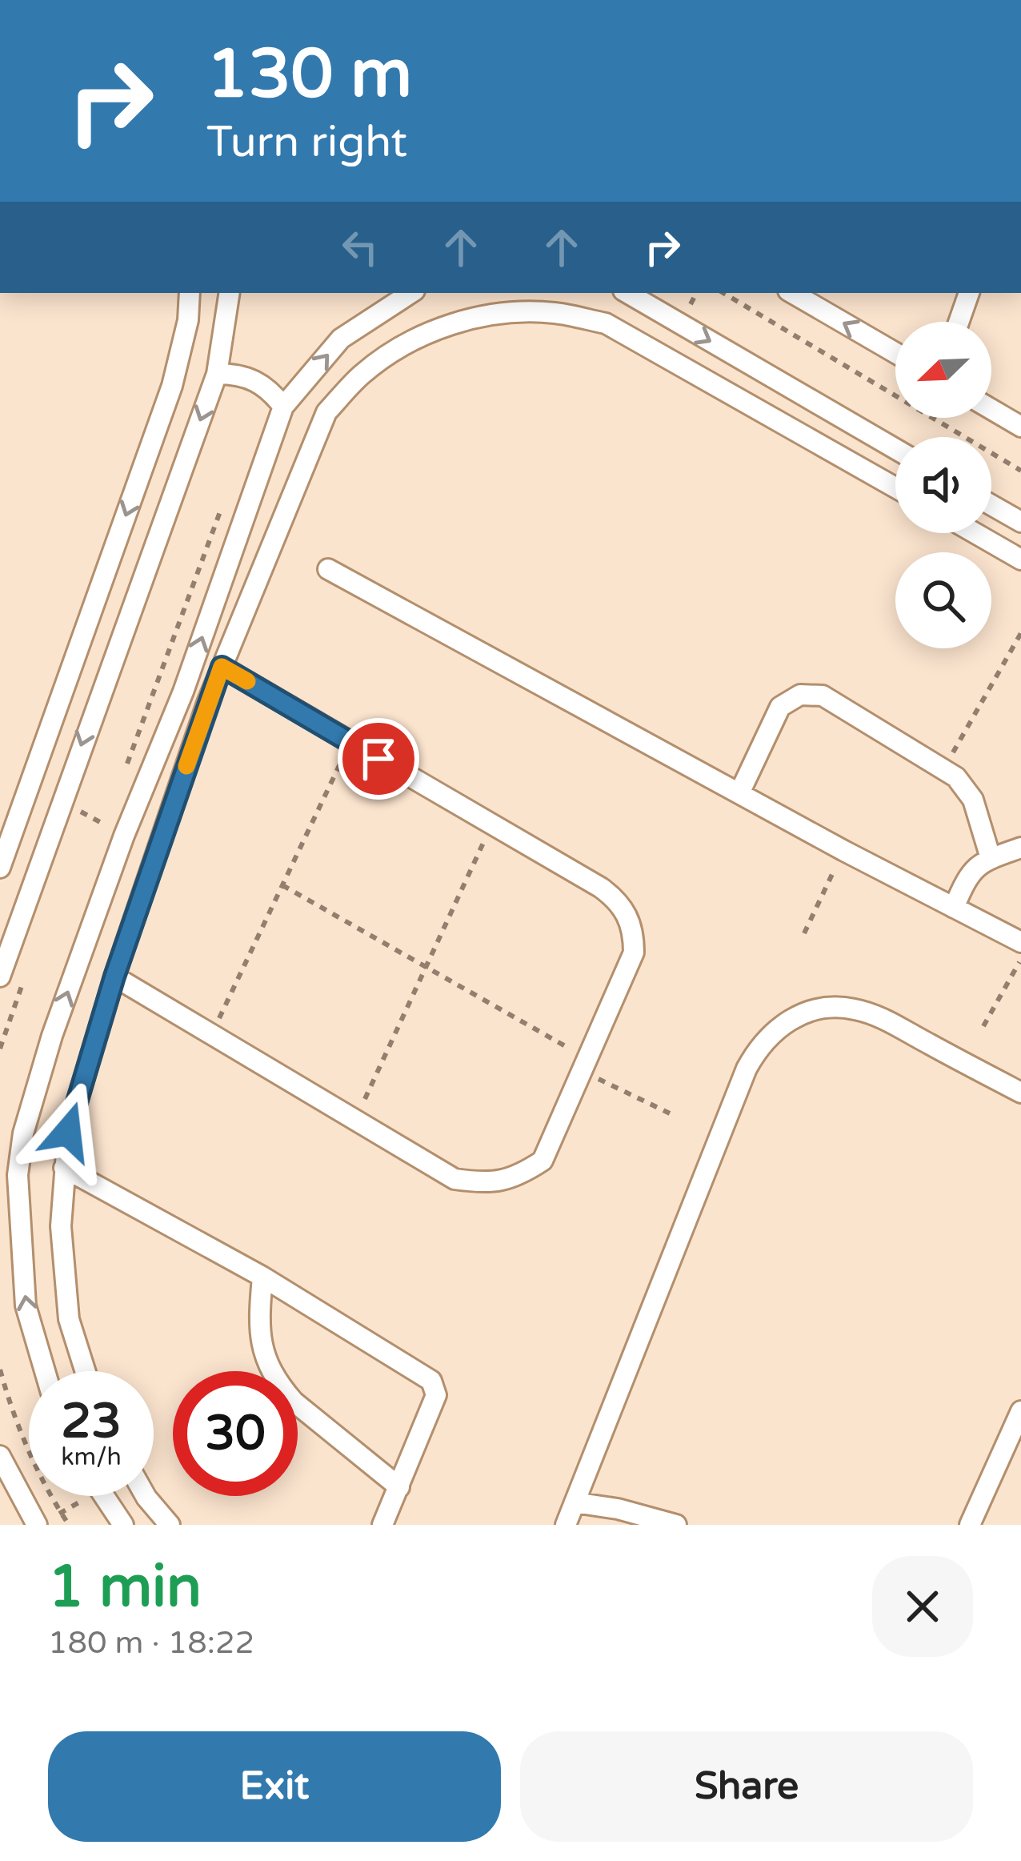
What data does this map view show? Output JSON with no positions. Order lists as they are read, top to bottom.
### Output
{
  "north": "bottom left",
  "page": {
    "turn": ["130 m", "Turn right"],
    "speed": "23 km/h",
    "limit": "30",
    "heading": ["1 min", "180 m · 18:22"],
    "buttons": ["Exit", "Share"]
  }
}
